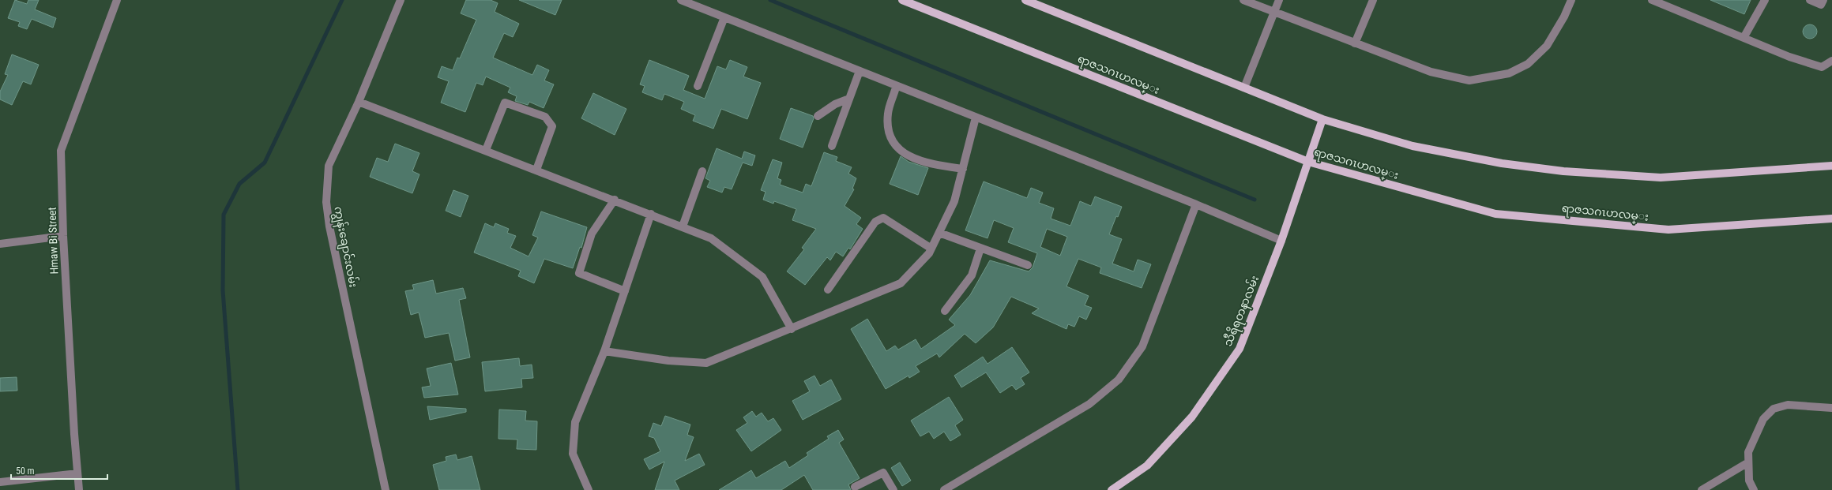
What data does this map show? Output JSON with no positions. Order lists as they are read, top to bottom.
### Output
{
  "streets": {
    "main road": ["ရာဇသဂၤဟလမ္း", "သီရိရတနာလမ်း"],
    "street": ["Hmaw Bi Street", "ကျွန်းချောင်းလမ်း"]
  },
  "crossings": [
    ["ရာဇသဂၤဟလမ္း", "သီရိရတနာလမ်း"]
  ],
  "scale_bar": "50 m"
}
